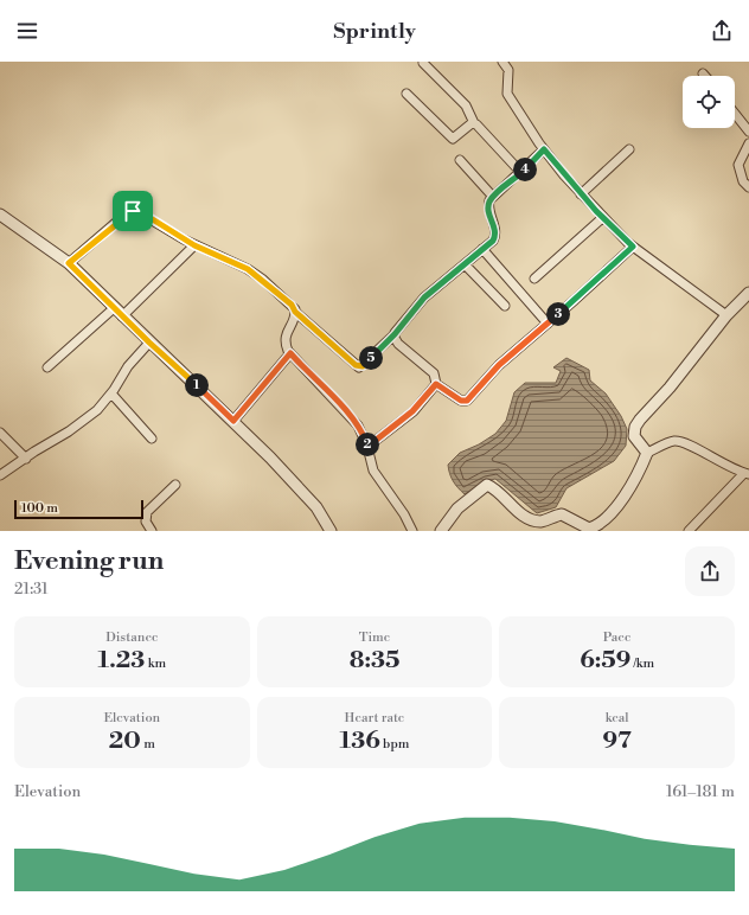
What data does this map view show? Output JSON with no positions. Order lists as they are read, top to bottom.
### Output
{
  "scale_bar": "100 m",
  "page": {
    "header": "Sprintly",
    "pins": [
      "4",
      "3",
      "5",
      "1",
      "2"
    ],
    "scale": "100 m",
    "heading": ["Evening run", "21:31"],
    "stats": [
      ["Distance", "1.23 km"],
      ["Time", "8:35"],
      ["Pace", "6:59 /km"],
      ["Elevation", "20 m"],
      ["Heart rate", "136 bpm"],
      ["kcal", "97"]
    ],
    "chart": ["Elevation", "161–181 m"]
  }
}
